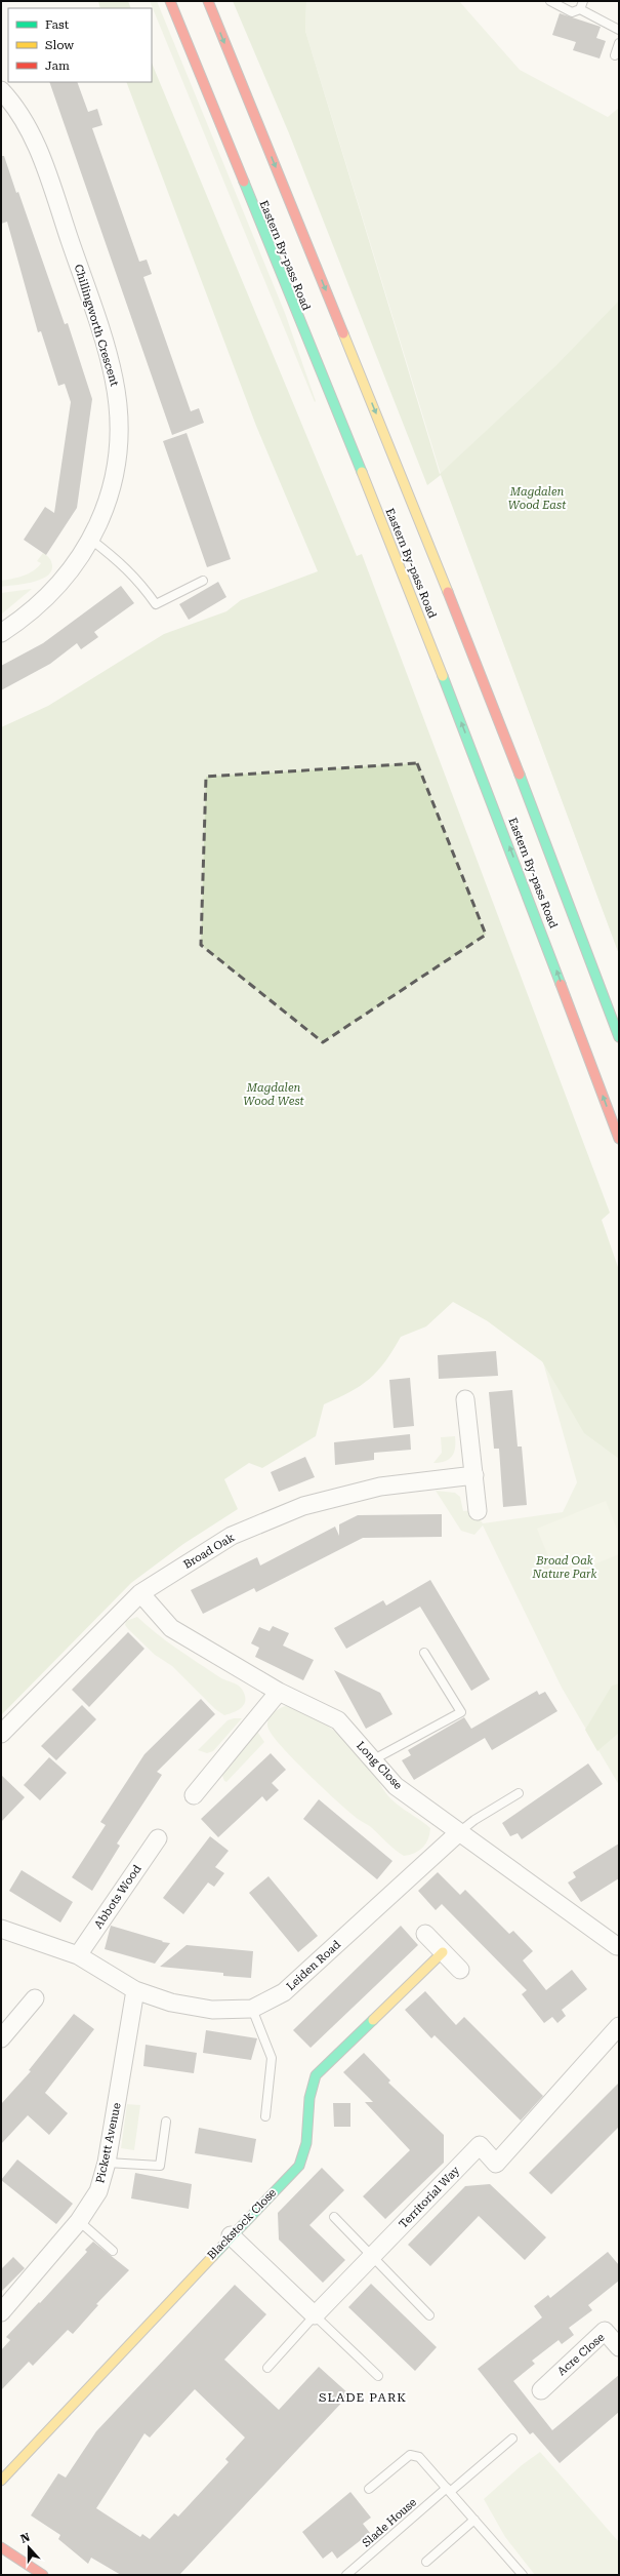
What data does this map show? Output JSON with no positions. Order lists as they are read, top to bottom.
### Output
{
  "streets": {
    "main road": ["Eastern By-pass Road", "Blackstock Close"],
    "street": [
      "Chillingworth Crescent",
      "Broad Oak",
      "Long Close",
      "Abbots Wood",
      "Leiden Road",
      "Pickett Avenue",
      "Territorial Way",
      "Acre Close"
    ],
    "lane": ["Slade House"]
  },
  "crossings": [
    ["Broad Oak", "Long Close"],
    ["Long Close", "Leiden Road"],
    ["Abbots Wood", "Leiden Road"],
    ["Leiden Road", "Pickett Avenue"]
  ],
  "districts": ["SLADE PARK"],
  "parks": ["Magdalen Wood East", "Magdalen Wood West", "Broad Oak Nature Park"],
  "legend": ["Fast", "Slow", "Jam"],
  "north": "top"
}
